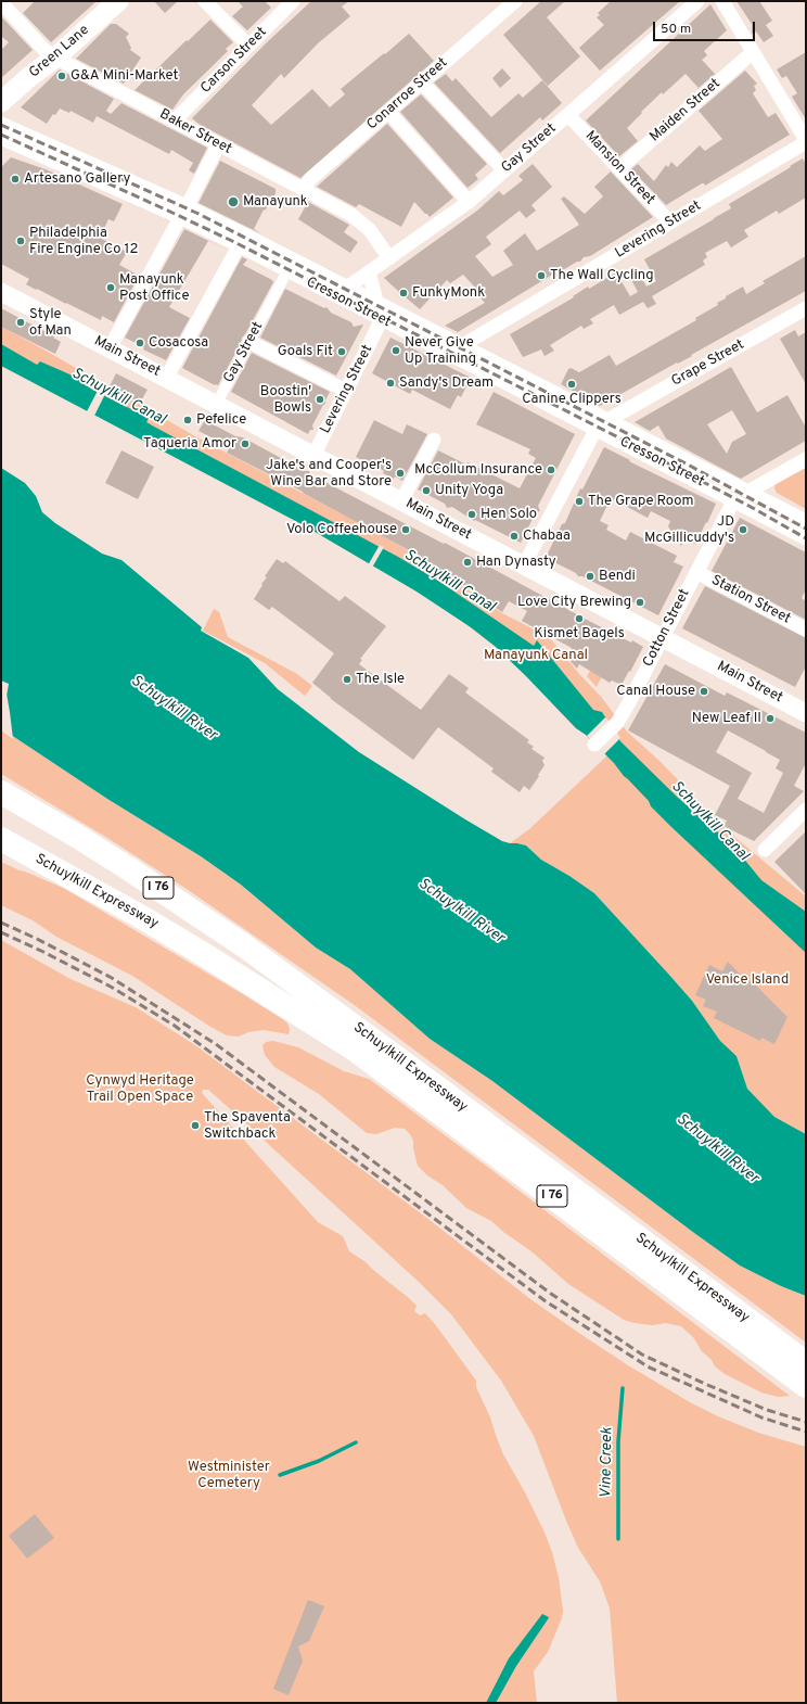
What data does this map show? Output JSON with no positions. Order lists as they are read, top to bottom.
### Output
{
  "streets": {
    "highway": ["I 76", "Schuylkill Expressway"],
    "main road": ["Green Lane"],
    "street": [
      "Carson Street",
      "Conarroe Street",
      "Maiden Street",
      "Baker Street",
      "Gay Street",
      "Mansion Street",
      "Levering Street",
      "Cresson Street",
      "Main Street",
      "Grape Street",
      "Station Street",
      "Cotton Street"
    ]
  },
  "crossings": [
    ["Green Lane", "Baker Street"],
    ["Carson Street", "Baker Street"],
    ["Conarroe Street", "Baker Street"],
    ["Maiden Street", "Mansion Street"],
    ["Baker Street", "Gay Street"],
    ["Gay Street", "Mansion Street"],
    ["Gay Street", "Main Street"],
    ["Mansion Street", "Levering Street"],
    ["Levering Street", "Main Street"],
    ["Main Street", "Cotton Street"],
    ["Station Street", "Cotton Street"]
  ],
  "water": ["Schuylkill Canal", "Schuylkill River", "Vine Creek"],
  "parks": [
    "Manayunk Canal",
    "Venice Island",
    "Cynwyd Heritage Trail Open Space",
    "Westminister Cemetery"
  ],
  "places": [
    "G&A Mini-Market",
    "Artesano Gallery",
    "Manayunk",
    "Philadelphia Fire Engine Co 12",
    "The Wall Cycling",
    "Manayunk Post Office",
    "FunkyMonk",
    "Style of Man",
    "Cosacosa",
    "Never Give Up Training",
    "Goals Fit",
    "Sandy's Dream",
    "Canine Clippers",
    "Boostin' Bowls",
    "Pefelice",
    "Taqueria Amor",
    "McCollum Insurance",
    "Jake's and Cooper's Wine Bar and Store",
    "Unity Yoga",
    "The Grape Room",
    "Hen Solo",
    "Volo Coffeehouse",
    "JD McGillicuddy's",
    "Chabaa",
    "Han Dynasty",
    "Bendi",
    "Love City Brewing",
    "Kismet Bagels",
    "The Isle",
    "Canal House",
    "New Leaf II",
    "The Spaventa Switchback"
  ],
  "scale_bar": "50 m"
}
